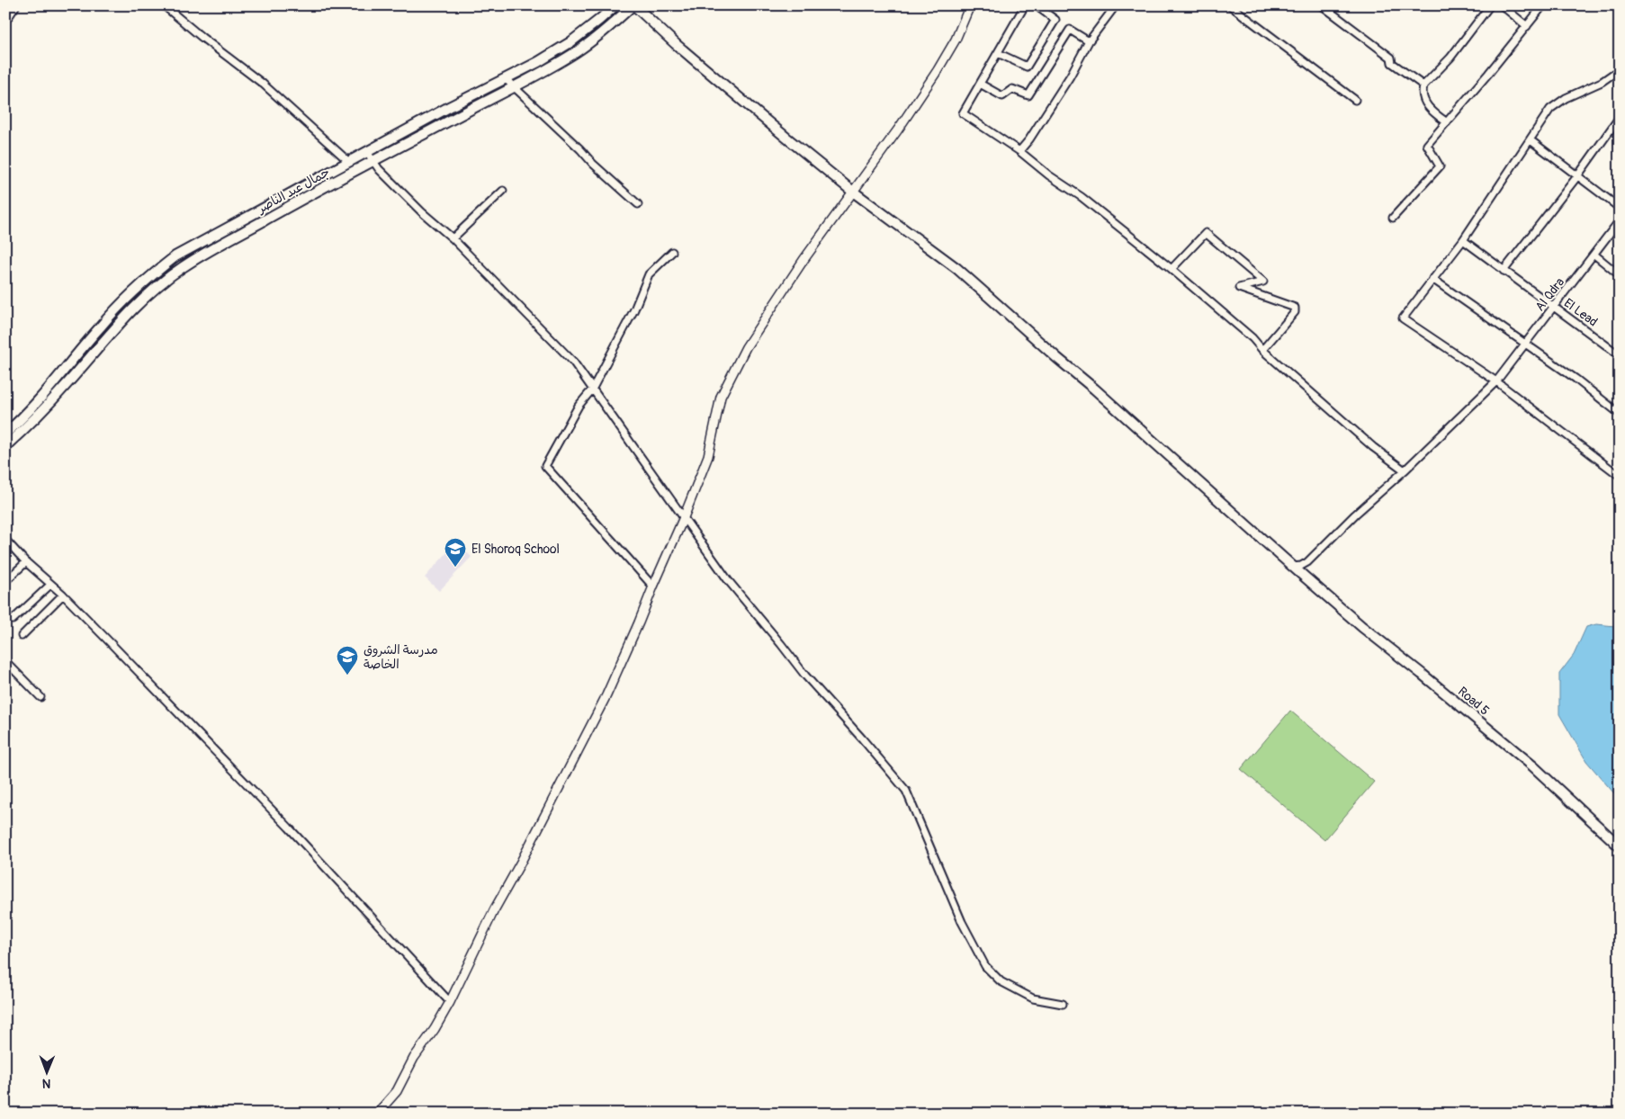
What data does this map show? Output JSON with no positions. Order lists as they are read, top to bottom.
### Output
{
  "streets": {
    "main road": ["جمال عبد الناصر", "Road 5"],
    "street": ["Al Qdra", "El Lead"]
  },
  "crossings": [
    ["جمال عبد الناصر", "Road 5"],
    ["Al Qdra", "El Lead"],
    ["Al Qdra", "Road 5"]
  ],
  "places": {
    "school or university": ["El Shoroq School", "مدرسة الشروق الخاصة"]
  },
  "north": "bottom"
}
